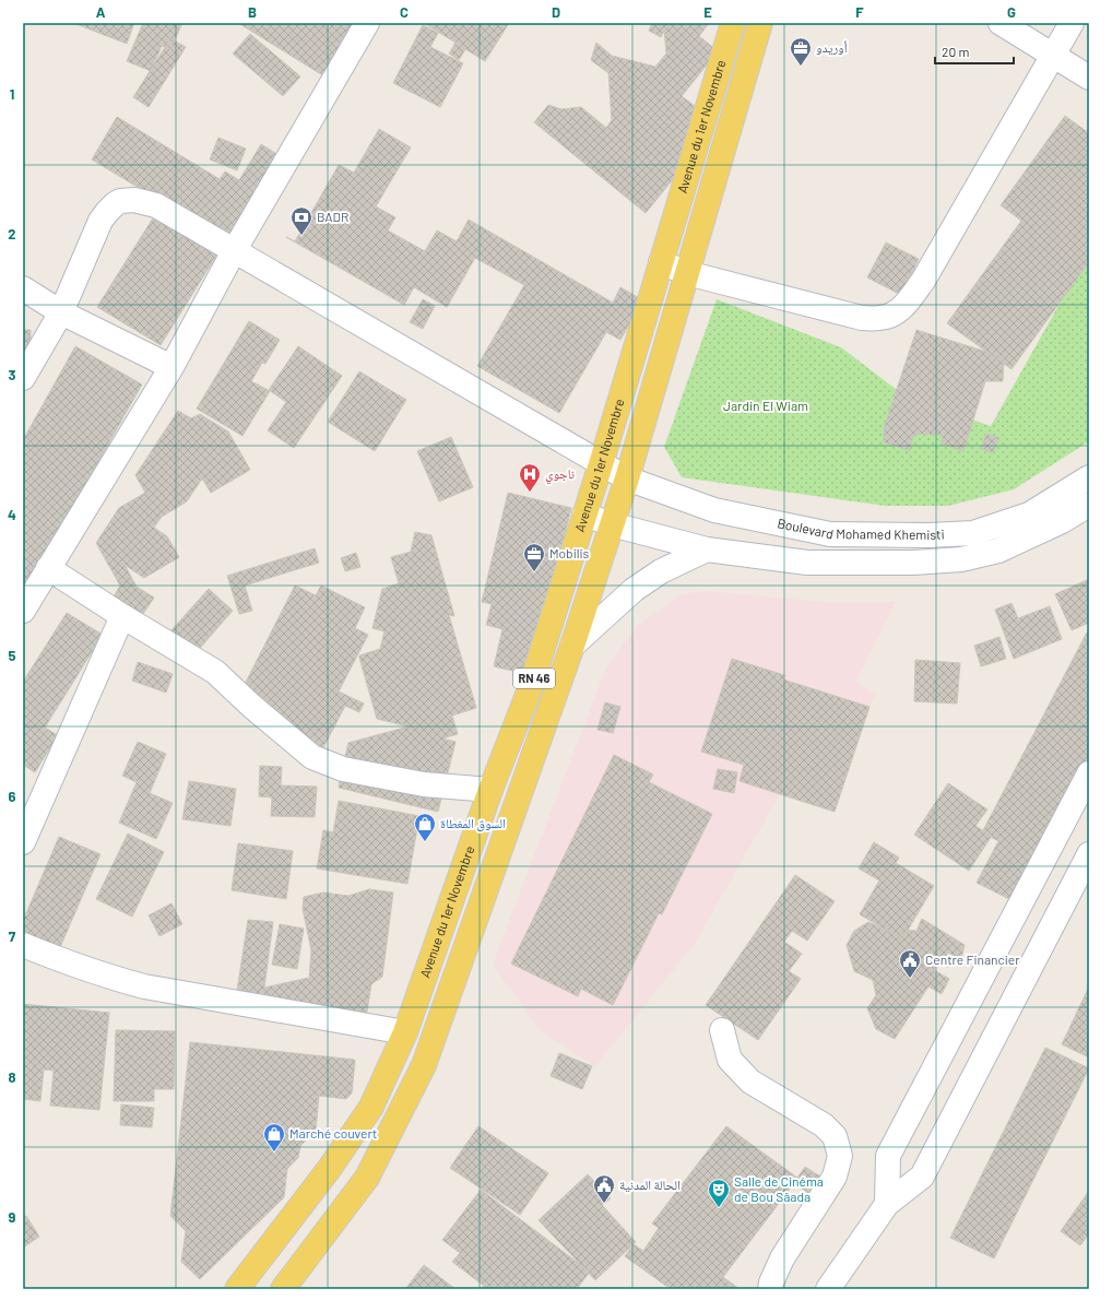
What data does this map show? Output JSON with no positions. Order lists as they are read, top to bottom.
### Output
{
  "streets": {
    "main road": ["Avenue du 1er Novembre", "RN 46"],
    "street": ["Boulevard Mohamed Khemisti"]
  },
  "crossings": [
    ["Avenue du 1er Novembre", "Boulevard Mohamed Khemisti"]
  ],
  "parks": ["Jardin El Wiam"],
  "places": {
    "office": ["أوريدو", "Mobilis"],
    "bank": ["BADR"],
    "hospital": ["ناجوي"],
    "shop": ["السوق المغطاة", "Marché couvert"],
    "public building": ["Centre Financier", "الحالة المدنية"],
    "theatre": ["Salle de Cinéma de Bou Sâada"]
  },
  "scale_bar": "20 m",
  "grid": {
    "columns": [
      "A",
      "B",
      "C",
      "D",
      "E",
      "F",
      "G"
    ],
    "rows": [
      "1",
      "2",
      "3",
      "4",
      "5",
      "6",
      "7",
      "8",
      "9"
    ]
  }
}
